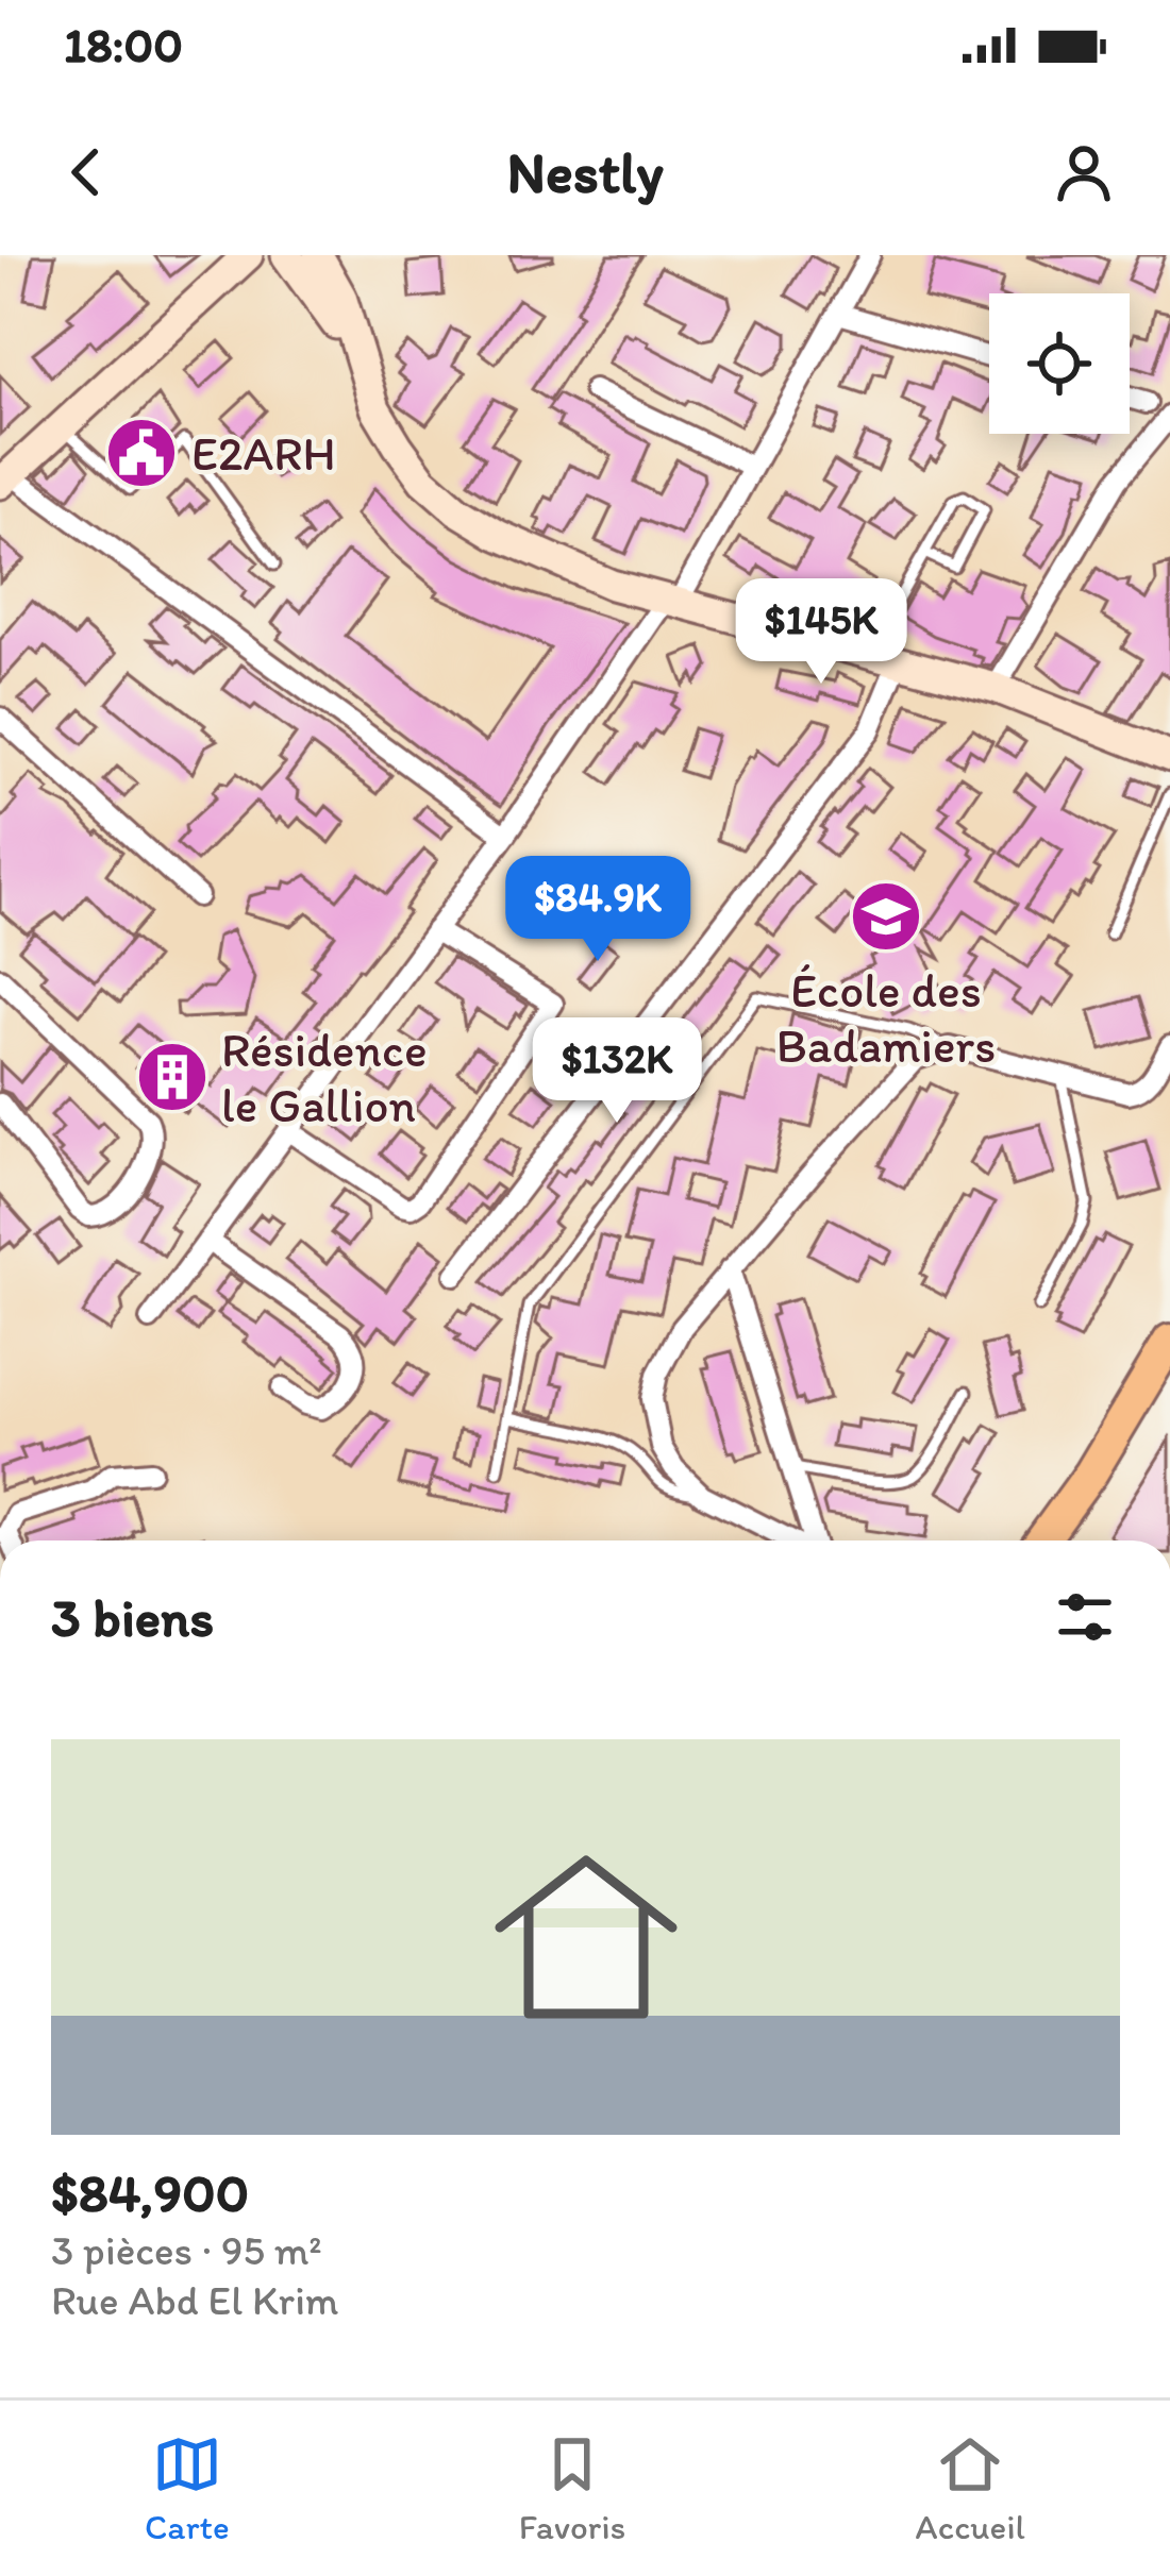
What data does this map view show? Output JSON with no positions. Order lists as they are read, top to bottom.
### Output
{
  "places": {
    "public building": ["E2ARH"],
    "school or university": ["École des Badamiers"],
    "building": ["Résidence le Gallion"]
  },
  "page": {
    "status": "18:00",
    "header": "Nestly",
    "price": ["$145K", "$84.9K", "$132K"],
    "heading": "3 biens",
    "list": [
      {
        "name": "$84,900",
        "note": "3 pièces · 95 m² · Rue Abd El Krim"
      }
    ],
    "tabs": ["Carte", "Favoris", "Accueil"]
  }
}
